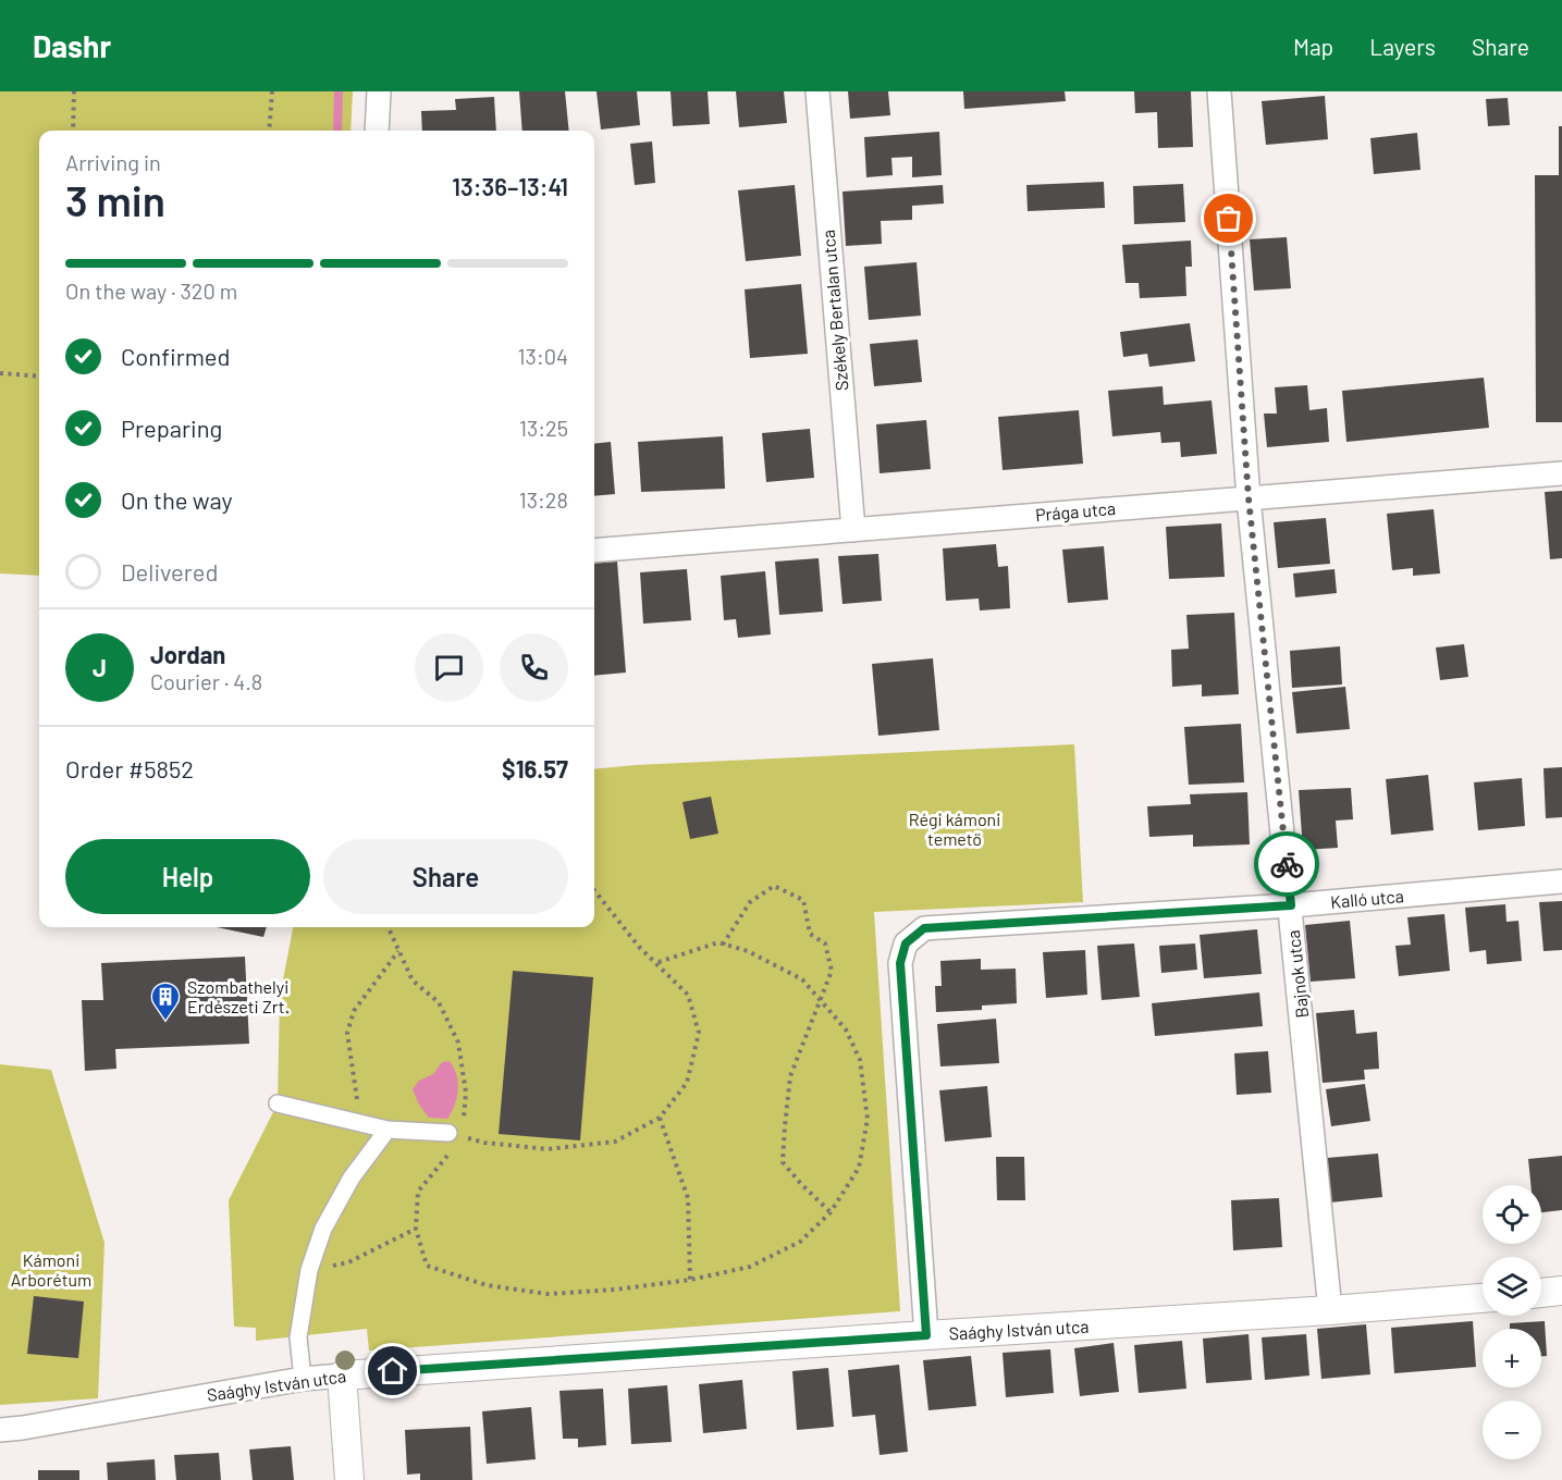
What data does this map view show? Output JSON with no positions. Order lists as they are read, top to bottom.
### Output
{
  "streets": {
    "street": [
      "Székely Bertalan utca",
      "Prága utca",
      "Kalló utca",
      "Bajnok utca",
      "Saághy István utca"
    ]
  },
  "crossings": [
    ["Székely Bertalan utca", "Prága utca"],
    ["Prága utca", "Bajnok utca"],
    ["Kalló utca", "Bajnok utca"],
    ["Kalló utca", "Saághy István utca"],
    ["Bajnok utca", "Saághy István utca"]
  ],
  "parks": ["Régi kámoni temető", "Kámoni Arborétum"],
  "places": {
    "building": ["Szombathelyi Erdészeti Zrt."]
  },
  "page": {
    "header": "Dashr",
    "nav": ["Map", "Layers", "Share"],
    "heading": ["3 min", "Arriving in", "13:36–13:41"],
    "panel": [
      "Jordan",
      "Courier · 4.8",
      "Order #5852",
      "$16.57"
    ],
    "bar": "On the way · 320 m",
    "list": [
      ["Confirmed", "13:04"],
      ["Preparing", "13:25"],
      ["On the way", "13:28"],
      "Delivered"
    ],
    "round": "J",
    "buttons": ["Help", "Share"],
    "map_buttons": ["+", "−"]
  }
}
